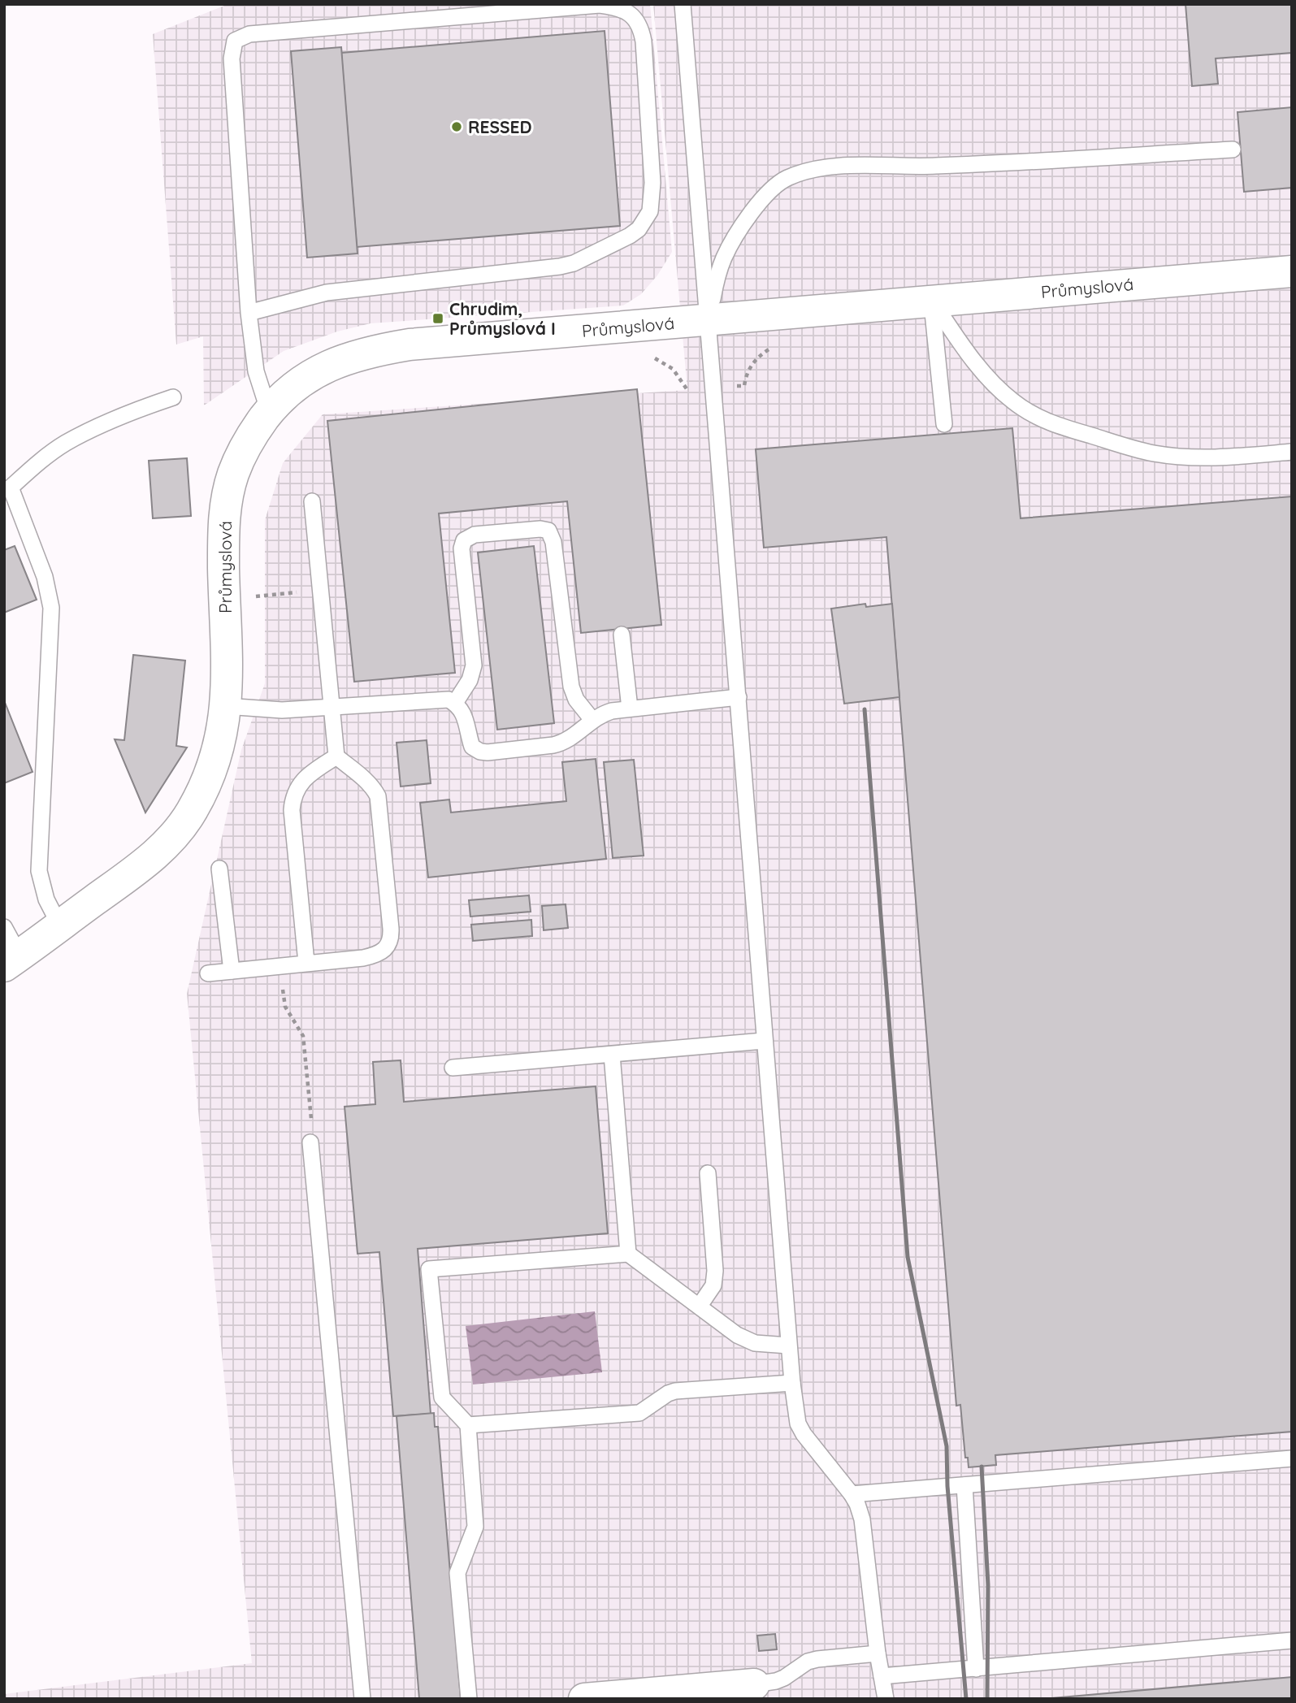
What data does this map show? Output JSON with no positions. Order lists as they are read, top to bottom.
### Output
{
  "streets": {
    "street": ["Průmyslová"]
  },
  "places": {
    "other": ["RESSED"],
    "transit": ["Chrudim, Průmyslová I"]
  }
}
